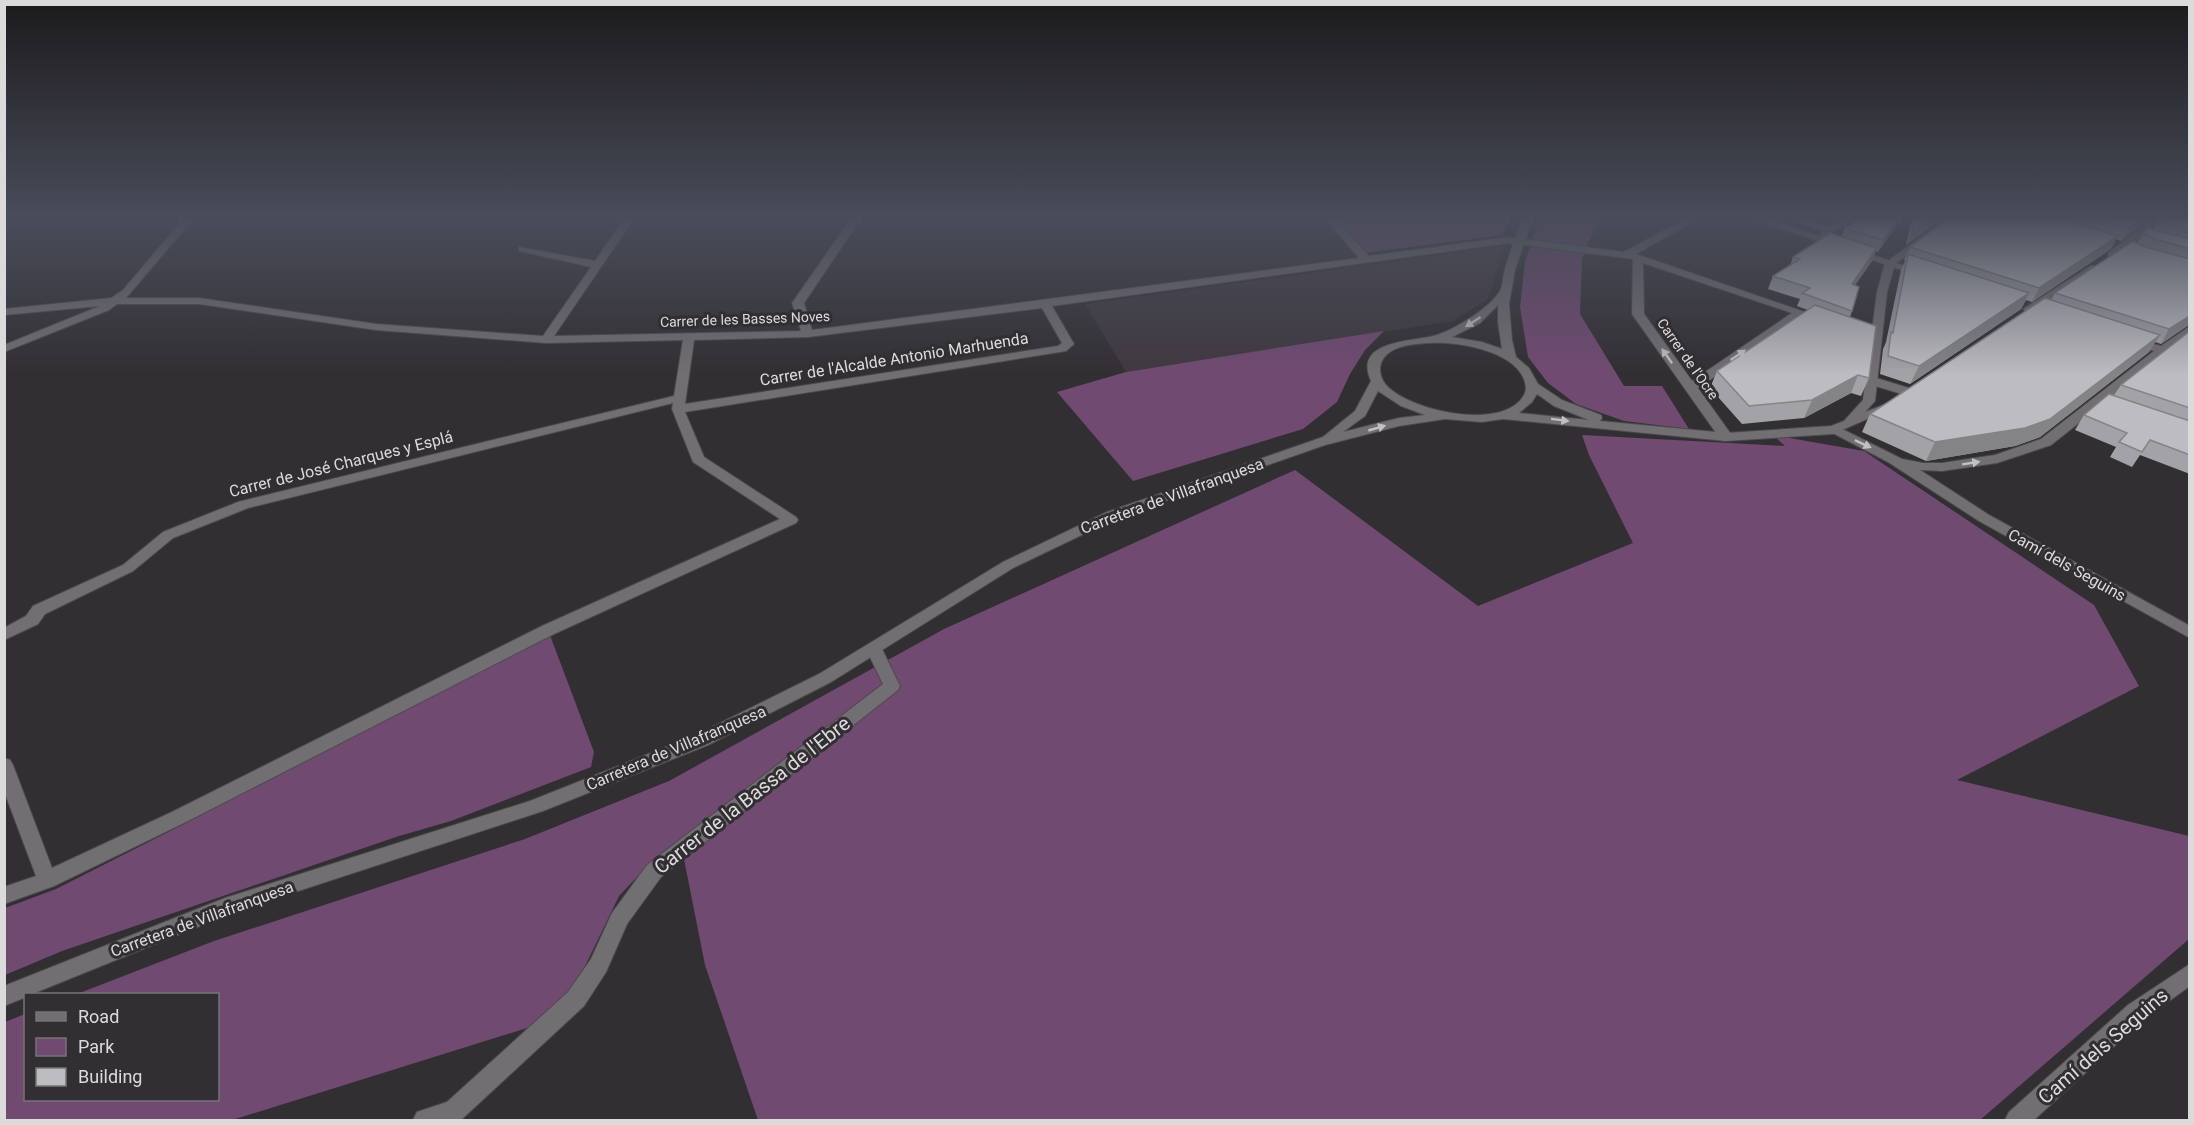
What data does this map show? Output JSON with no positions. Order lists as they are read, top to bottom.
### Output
{
  "streets": {
    "street": [
      "Carrer de les Basses Noves",
      "Carrer de l'Alcalde Antonio Marhuenda",
      "Carrer de l'Ocre",
      "Carrer de José Charques y Esplá",
      "Carretera de Villafranquesa",
      "Camí dels Seguins",
      "Carrer de la Bassa de l'Ebre"
    ]
  },
  "crossings": [
    ["Carrer de les Basses Noves", "Carrer de l'Alcalde Antonio Marhuenda"],
    ["Carrer de l'Alcalde Antonio Marhuenda", "Carrer de José Charques y Esplá"],
    ["Carretera de Villafranquesa", "Carrer de la Bassa de l'Ebre"]
  ],
  "legend": ["Road", "Park", "Building"]
}
